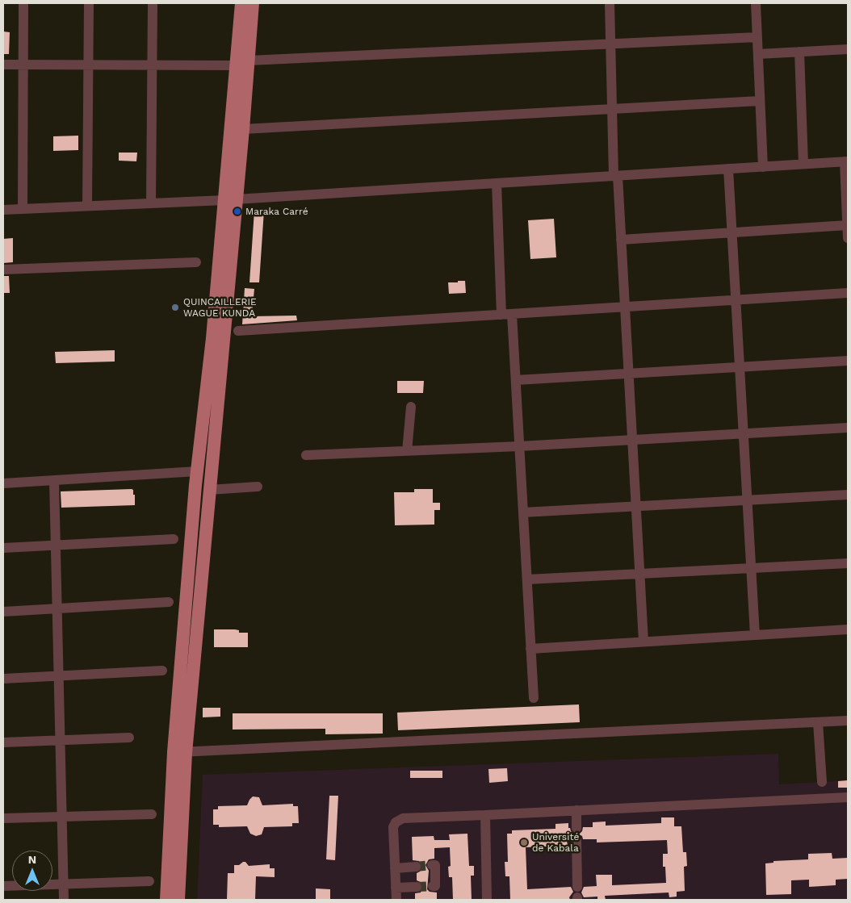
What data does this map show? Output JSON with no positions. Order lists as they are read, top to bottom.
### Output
{
  "places": ["Maraka Carré", "QUINCAILLERIE WAGUE KUNDA", "Université de Kabala"],
  "north": "top"
}
